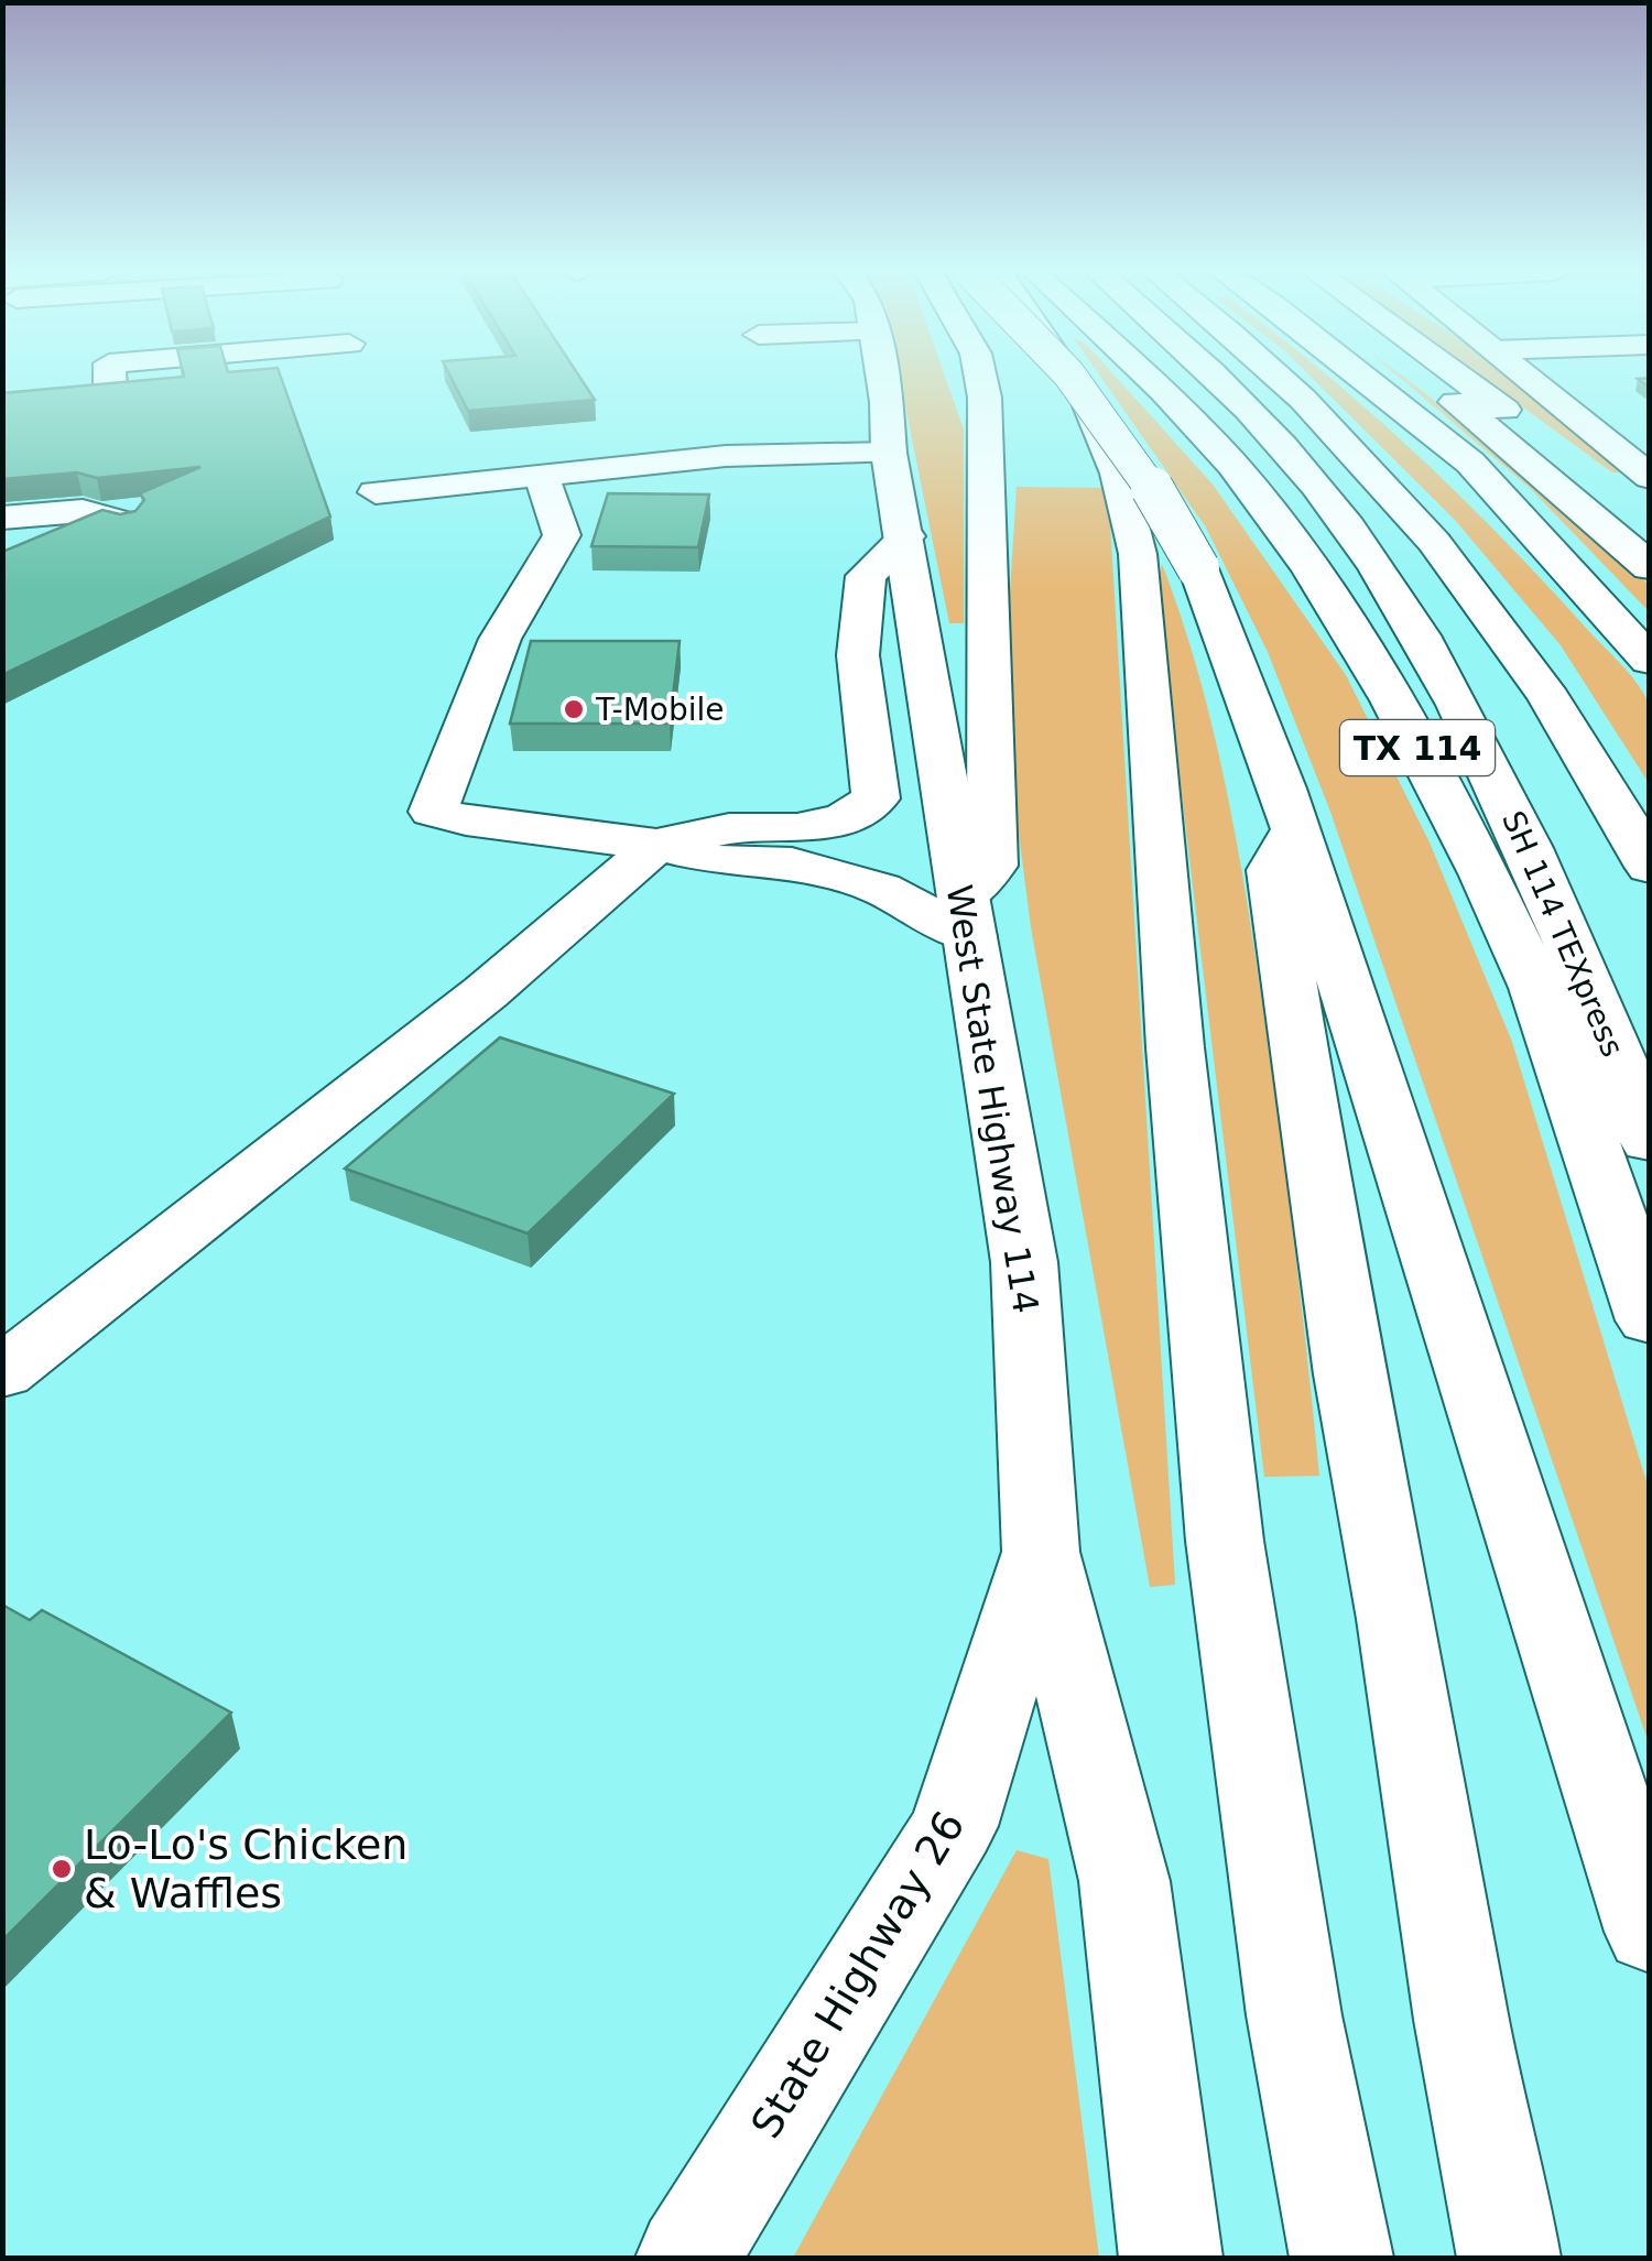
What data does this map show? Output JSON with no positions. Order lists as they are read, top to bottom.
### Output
{
  "streets": {
    "main road": [
      "TX 114",
      "SH 114 TEXpress",
      "West State Highway 114",
      "State Highway 26"
    ]
  },
  "crossings": [
    ["West State Highway 114", "State Highway 26"]
  ],
  "places": ["T-Mobile", "Lo-Lo's Chicken & Waffles"]
}
